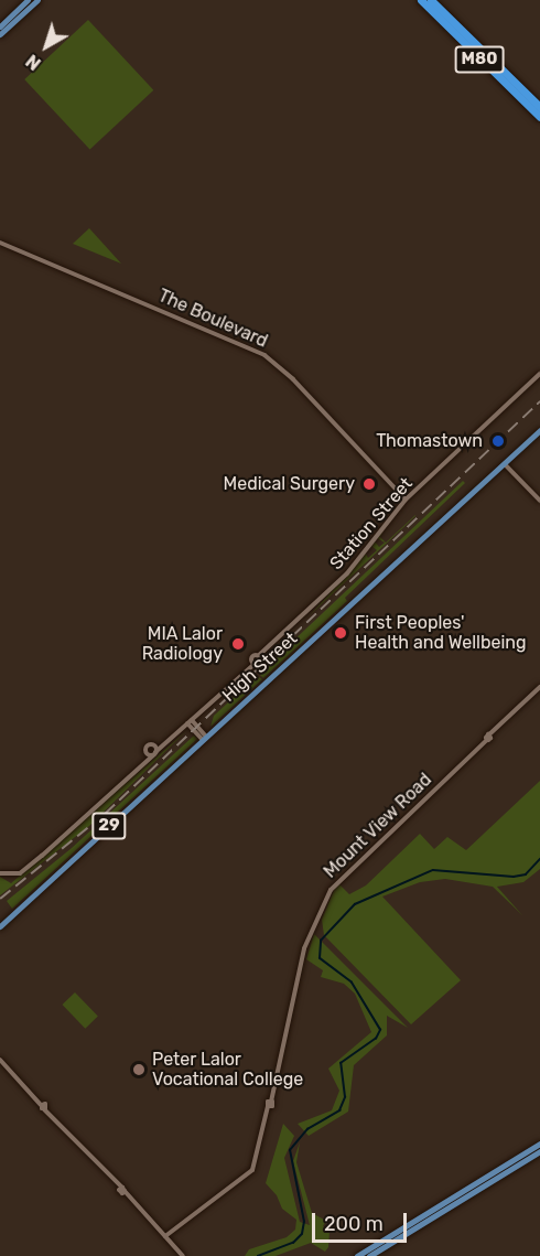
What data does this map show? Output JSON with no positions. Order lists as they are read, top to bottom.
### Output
{
  "streets": {
    "highway": ["M80"],
    "main road": ["High Street", "29"],
    "street": ["The Boulevard", "Station Street", "Mount View Road"]
  },
  "crossings": [
    ["The Boulevard", "Station Street"]
  ],
  "places": [
    "Thomastown",
    "Medical Surgery",
    "First Peoples' Health and Wellbeing",
    "MIA Lalor Radiology",
    "Peter Lalor Vocational College"
  ],
  "scale_bar": "200 m",
  "north": "bottom left"
}
